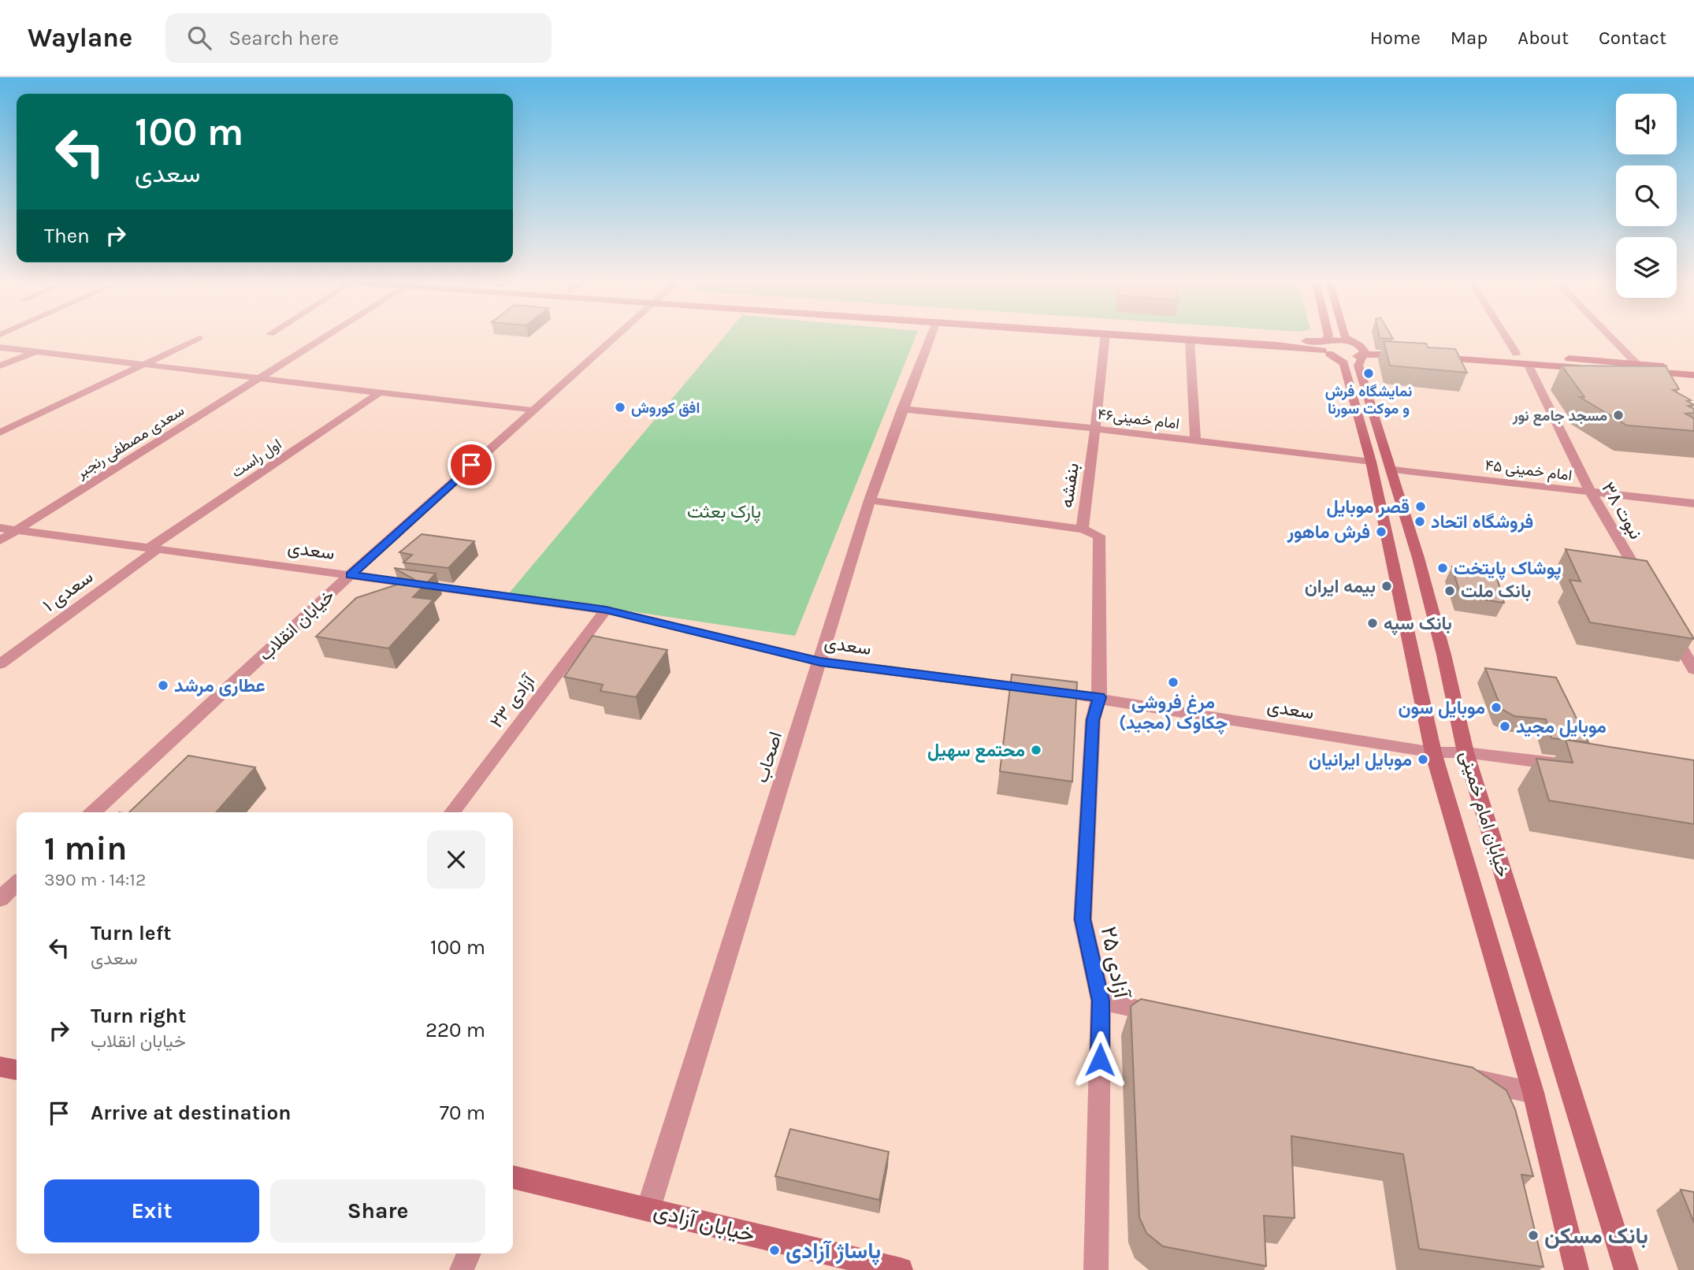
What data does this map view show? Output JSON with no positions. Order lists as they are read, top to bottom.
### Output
{
  "streets": {
    "main road": ["خیابان امام خمینی", "خیابان آزادی"],
    "street": [
      "امام خمینی۴۶",
      "سعدی مصطفی رنجبر",
      "اول راست",
      "امام خمینی ۴۵",
      "بنفشه",
      "نبوت ۳۸",
      "سعدی",
      "سعدی ۱",
      "خیابان انقلاب",
      "آزادی ۲۳",
      "اصحاب",
      "آزادی ۲۵"
    ]
  },
  "crossings": [
    ["امام خمینی۴۶", "بنفشه"],
    ["امام خمینی۴۶", "اصحاب"],
    ["امام خمینی۴۶", "خیابان امام خمینی"],
    ["سعدی مصطفی رنجبر", "سعدی"],
    ["اول راست", "سعدی"],
    ["اول راست", "سعدی ۱"],
    ["امام خمینی ۴۵", "نبوت ۳۸"],
    ["امام خمینی ۴۵", "خیابان امام خمینی"],
    ["بنفشه", "سعدی"],
    ["بنفشه", "آزادی ۲۵"],
    ["سعدی", "سعدی ۱"],
    ["سعدی", "خیابان انقلاب"],
    ["سعدی", "آزادی ۲۳"],
    ["سعدی", "اصحاب"],
    ["سعدی", "خیابان امام خمینی"],
    ["سعدی", "آزادی ۲۵"],
    ["اصحاب", "خیابان آزادی"]
  ],
  "parks": ["پارک بعثت"],
  "places": [
    "نمایشگاه فرش و موکت سورنا",
    "افق کوروش",
    "مسجد جامع نور",
    "قصر موبایل",
    "فروشگاه اتحاد",
    "فرش ماهور",
    "پوشاک پایتخت",
    "بیمه ایران",
    "بانک ملت",
    "بانک سپه",
    "مرغ فروشی چکاوک (مجید)",
    "عطاری مرشد",
    "موبایل سون",
    "موبایل مجید",
    "محتمع سهیل",
    "موبایل ایرانیان",
    "بانک مسکن",
    "پاساژ آزادی"
  ],
  "page": {
    "header": "Waylane",
    "search": "Search here",
    "nav": [
      "Home",
      "Map",
      "About",
      "Contact"
    ],
    "turn": ["100 m", "سعدی"],
    "then": "Then",
    "heading": ["1 min", "390 m · 14:12"],
    "list": [
      {
        "name": "Turn left",
        "note": "سعدی",
        "value": "100 m"
      },
      {
        "name": "Turn right",
        "note": "خیابان انقلاب",
        "value": "220 m"
      },
      {
        "name": "Arrive at destination",
        "value": "70 m"
      }
    ],
    "buttons": ["Exit", "Share"]
  }
}
